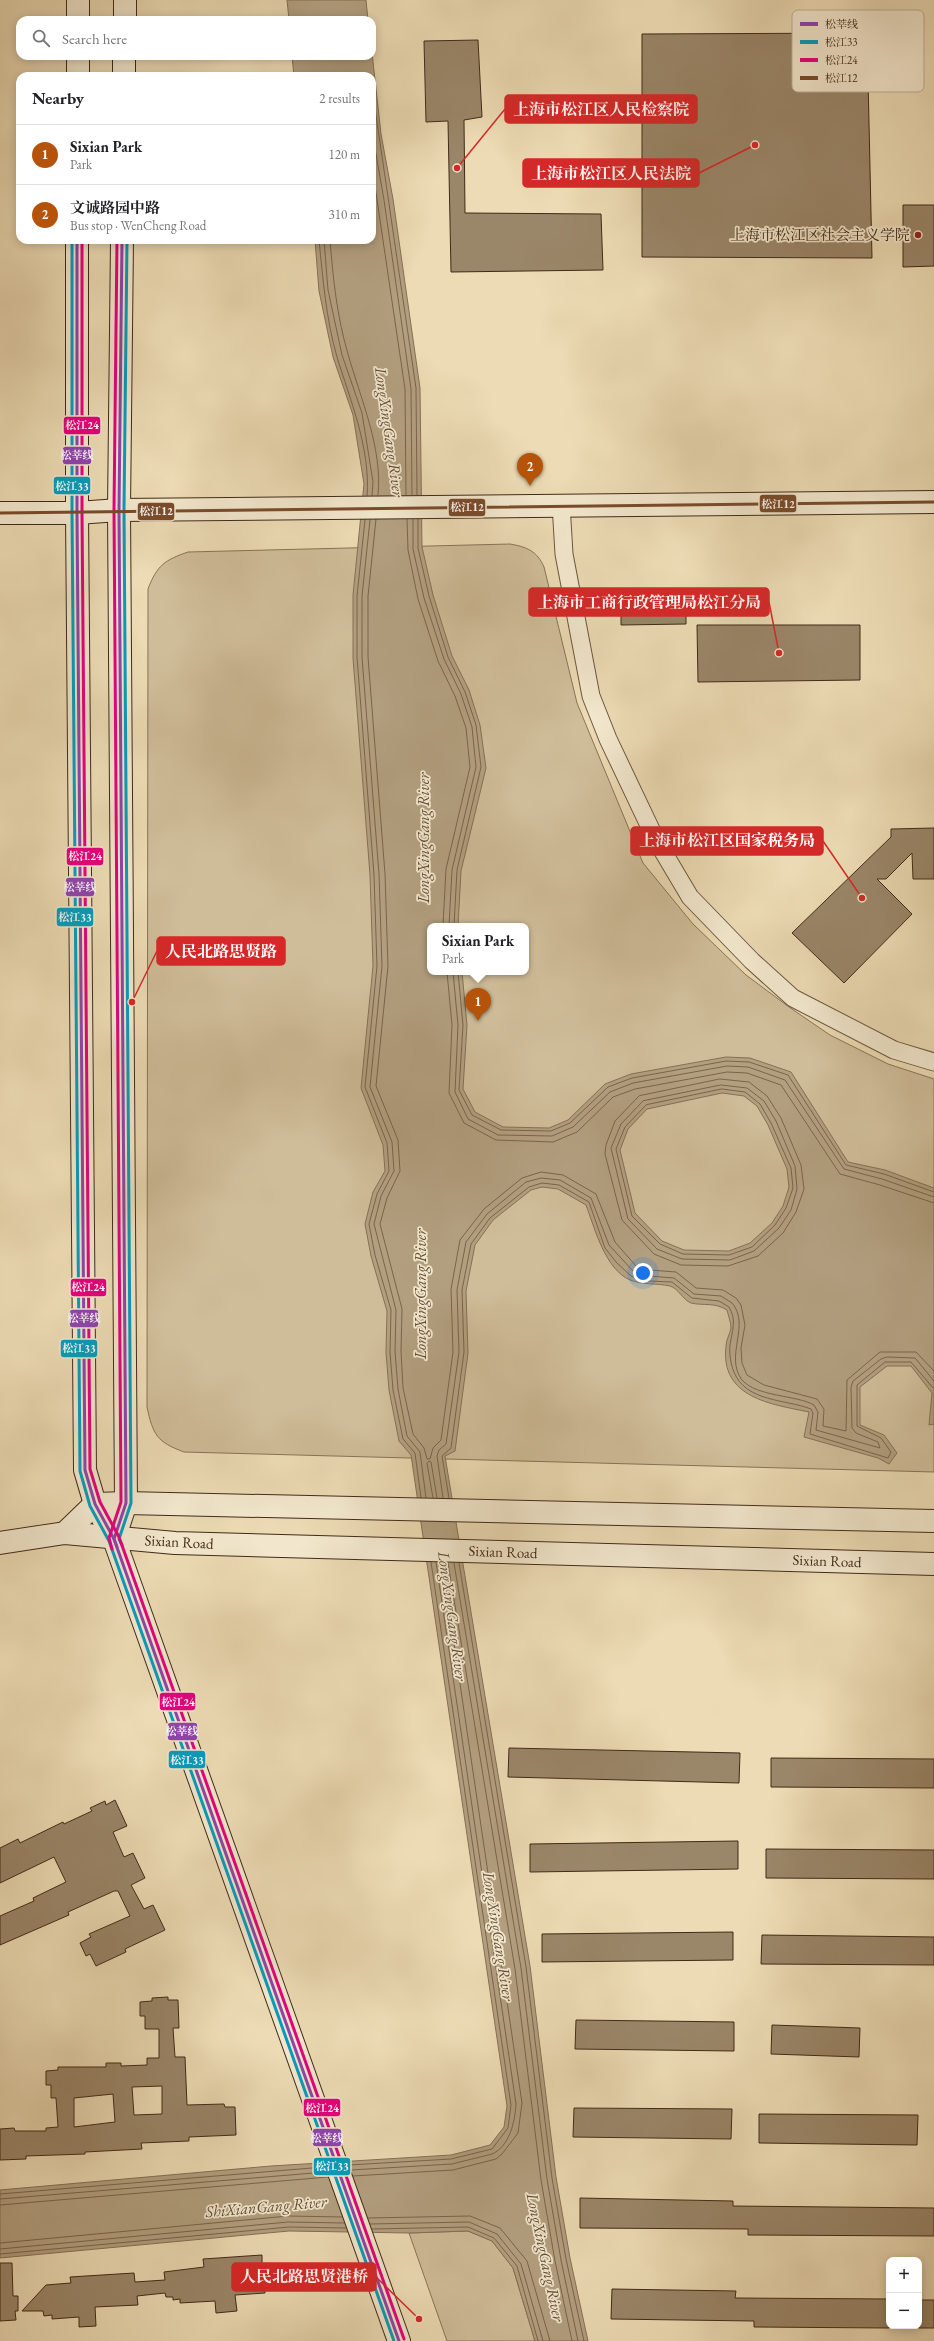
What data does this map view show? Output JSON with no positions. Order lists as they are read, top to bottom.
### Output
{
  "streets": {
    "main road": ["Sixian Road"]
  },
  "water": ["LongXingGang River", "ShiXianGang River"],
  "places": [
    "上海市松江区人民法院",
    "上海市松江区人民检察院",
    "上海市松江区社会主义学院",
    "上海市工商行政管理局松江分局",
    "上海市松江区国家税务局",
    "人民北路思贤路",
    "人民北路思贤港桥"
  ],
  "lines": [
    "transit line 松莘线",
    "transit line 松江33",
    "transit line 松江24",
    "transit line 松江12"
  ],
  "legend": [
    "松莘线",
    "松江33",
    "松江24",
    "松江12"
  ],
  "page": {
    "search": "Search here",
    "heading": ["Nearby", "2 results"],
    "list": [
      {
        "mark": "1",
        "name": "Sixian Park",
        "note": "Park",
        "value": "120 m"
      },
      {
        "mark": "2",
        "name": "文诚路园中路",
        "note": "Bus stop · WenCheng Road",
        "value": "310 m"
      }
    ],
    "pins": ["2", "1"],
    "popup": ["Sixian Park", "Park"],
    "map_buttons": ["+", "−"]
  }
}
